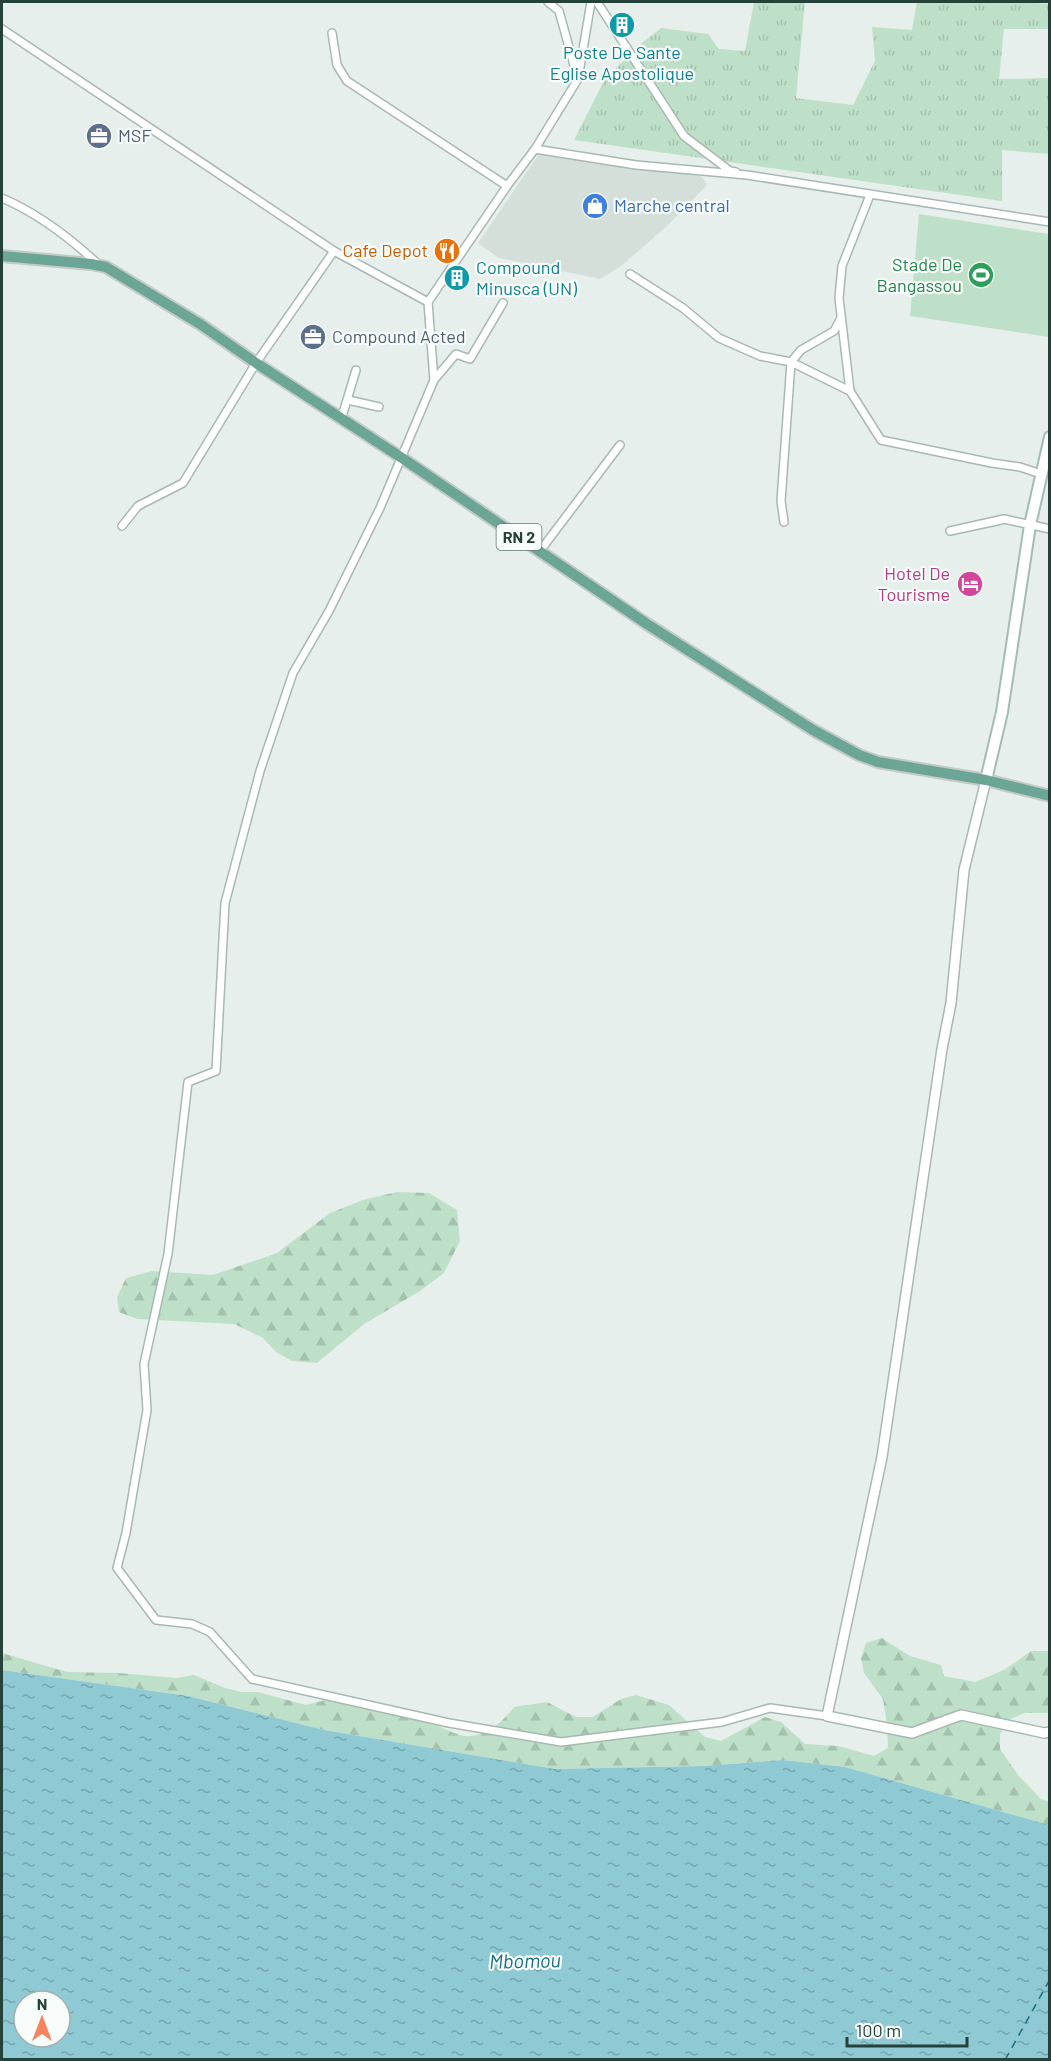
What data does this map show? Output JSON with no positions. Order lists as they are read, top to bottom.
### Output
{
  "streets": {
    "main road": ["RN 2"]
  },
  "water": ["Mbomou"],
  "places": {
    "building": ["Poste De Sante Eglise Apostolique", "Compound Minusca (UN)"],
    "office": ["MSF", "Compound Acted"],
    "shop": ["Marche central"],
    "restaurant": ["Cafe Depot"],
    "sports": ["Stade De Bangassou"],
    "hotel": ["Hotel De Tourisme"]
  },
  "scale_bar": "100 m",
  "north": "top"
}
